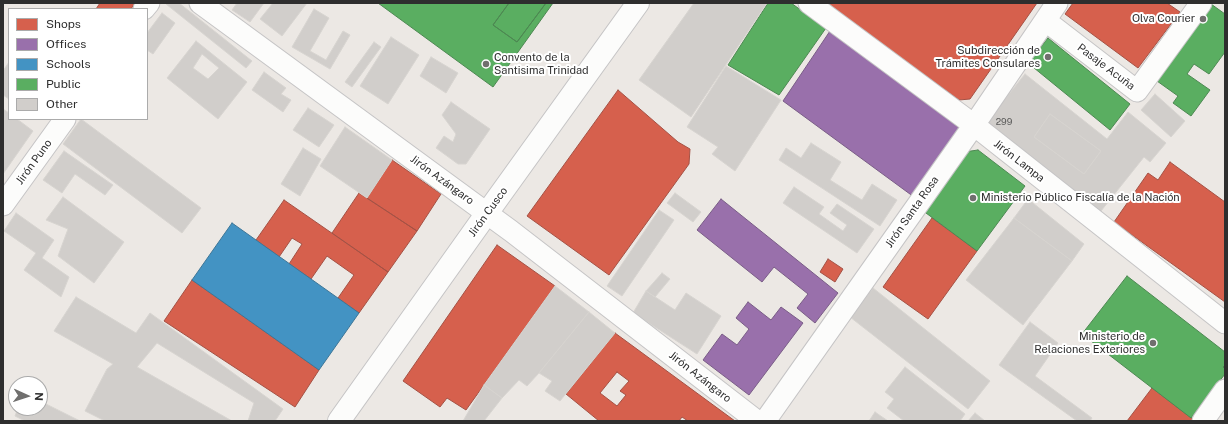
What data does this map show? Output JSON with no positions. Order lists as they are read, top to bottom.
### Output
{
  "streets": {
    "street": [
      "Pasaje Acuña",
      "Jirón Lampa",
      "Jirón Puno",
      "Jirón Azángaro",
      "Jirón Cusco",
      "Jirón Santa Rosa"
    ]
  },
  "crossings": [
    ["Pasaje Acuña", "Jirón Santa Rosa"],
    ["Jirón Lampa", "Jirón Santa Rosa"],
    ["Jirón Azángaro", "Jirón Cusco"]
  ],
  "places": [
    "Olva Courier",
    "Subdirección de Trámites Consulares",
    "Convento de la Santisima Trinidad",
    "Ministerio Público Fiscalía de la Nación",
    "Ministerio de Relaciones Exteriores"
  ],
  "house_numbers": ["299"],
  "legend": [
    "Shops",
    "Offices",
    "Schools",
    "Public",
    "Other"
  ],
  "north": "right"
}
